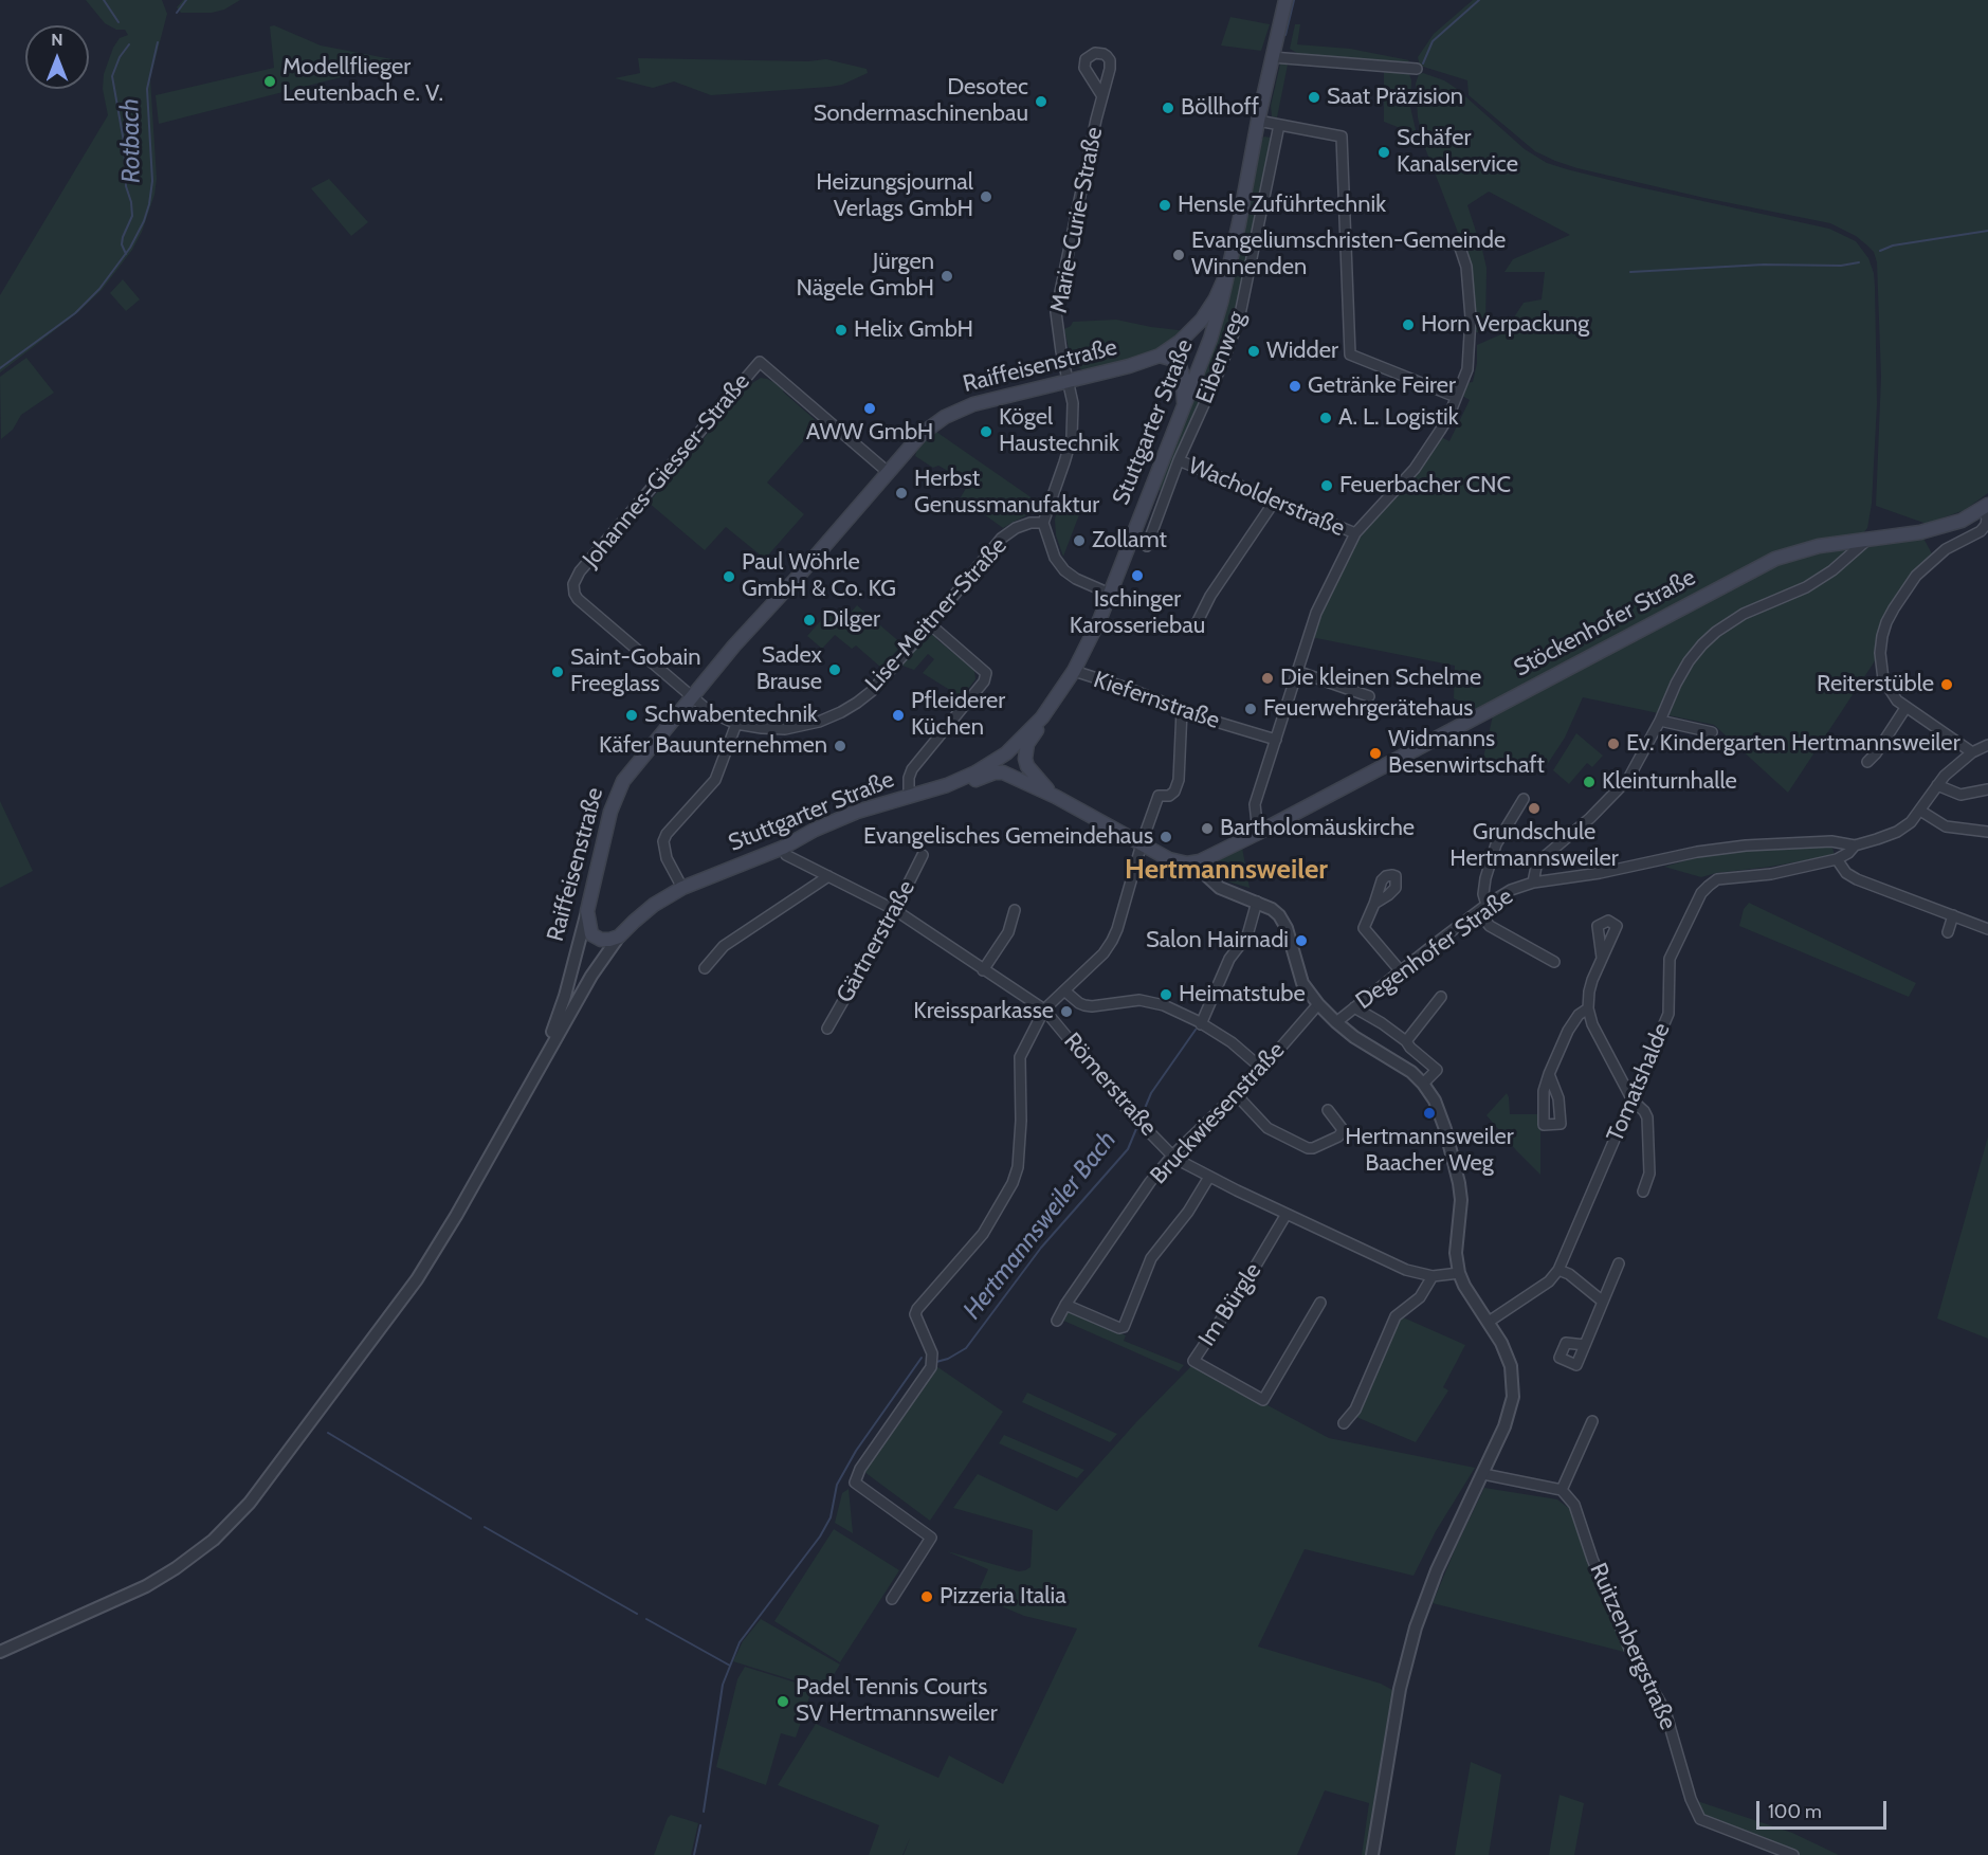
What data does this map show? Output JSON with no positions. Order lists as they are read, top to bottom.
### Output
{
  "streets": {
    "main road": ["Raiffeisenstraße", "Stuttgarter Straße", "Stöckenhofer Straße"],
    "street": [
      "Marie-Curie-Straße",
      "Eibenweg",
      "Johannes-Giesser-Straße",
      "Wacholderstraße",
      "Lise-Meitner-Straße",
      "Kiefernstraße",
      "Gärtnerstraße",
      "Degenhofer Straße",
      "Tomatshalde",
      "Römerstraße",
      "Bruckwiesenstraße",
      "Im Bürgle",
      "Ruitzenbergstraße"
    ]
  },
  "crossings": [
    ["Marie-Curie-Straße", "Raiffeisenstraße"],
    ["Marie-Curie-Straße", "Lise-Meitner-Straße"],
    ["Eibenweg", "Wacholderstraße"],
    ["Raiffeisenstraße", "Stuttgarter Straße"],
    ["Raiffeisenstraße", "Johannes-Giesser-Straße"],
    ["Raiffeisenstraße", "Lise-Meitner-Straße"],
    ["Stuttgarter Straße", "Kiefernstraße"],
    ["Stuttgarter Straße", "Römerstraße"],
    ["Johannes-Giesser-Straße", "Lise-Meitner-Straße"],
    ["Gärtnerstraße", "Römerstraße"],
    ["Degenhofer Straße", "Tomatshalde"],
    ["Römerstraße", "Bruckwiesenstraße"],
    ["Römerstraße", "Im Bürgle"]
  ],
  "districts": ["Hertmannsweiler"],
  "water": ["Rotbach", "Hertmannsweiler Bach"],
  "places": [
    "Modellflieger Leutenbach e. V.",
    "Saat Präzision",
    "Desotec Sondermaschinenbau",
    "Böllhoff",
    "Schäfer Kanalservice",
    "Heizungsjournal Verlags GmbH",
    "Hensle Zuführtechnik",
    "Evangeliumschristen-Gemeinde Winnenden",
    "Jürgen Nägele GmbH",
    "Horn Verpackung",
    "Helix GmbH",
    "Widder",
    "Getränke Feirer",
    "AWW GmbH",
    "A. L. Logistik",
    "Kögel Haustechnik",
    "Feuerbacher CNC",
    "Herbst Genussmanufaktur",
    "Zollamt",
    "Ischinger Karosseriebau",
    "Paul Wöhrle GmbH & Co. KG",
    "Dilger",
    "Sadex Brause",
    "Saint-Gobain Freeglass",
    "Die kleinen Schelme",
    "Reiterstüble",
    "Feuerwehrgerätehaus",
    "Schwabentechnik",
    "Pfleiderer Küchen",
    "Ev. Kindergarten Hertmannsweiler",
    "Käfer Bauunternehmen",
    "Widmanns Besenwirtschaft",
    "Kleinturnhalle",
    "Grundschule Hertmannsweiler",
    "Bartholomäuskirche",
    "Evangelisches Gemeindehaus",
    "Salon Hairnadi",
    "Heimatstube",
    "Kreissparkasse",
    "Hertmannsweiler Baacher Weg",
    "Pizzeria Italia",
    "Padel Tennis Courts SV Hertmannsweiler"
  ],
  "scale_bar": "100 m",
  "north": "top"
}
